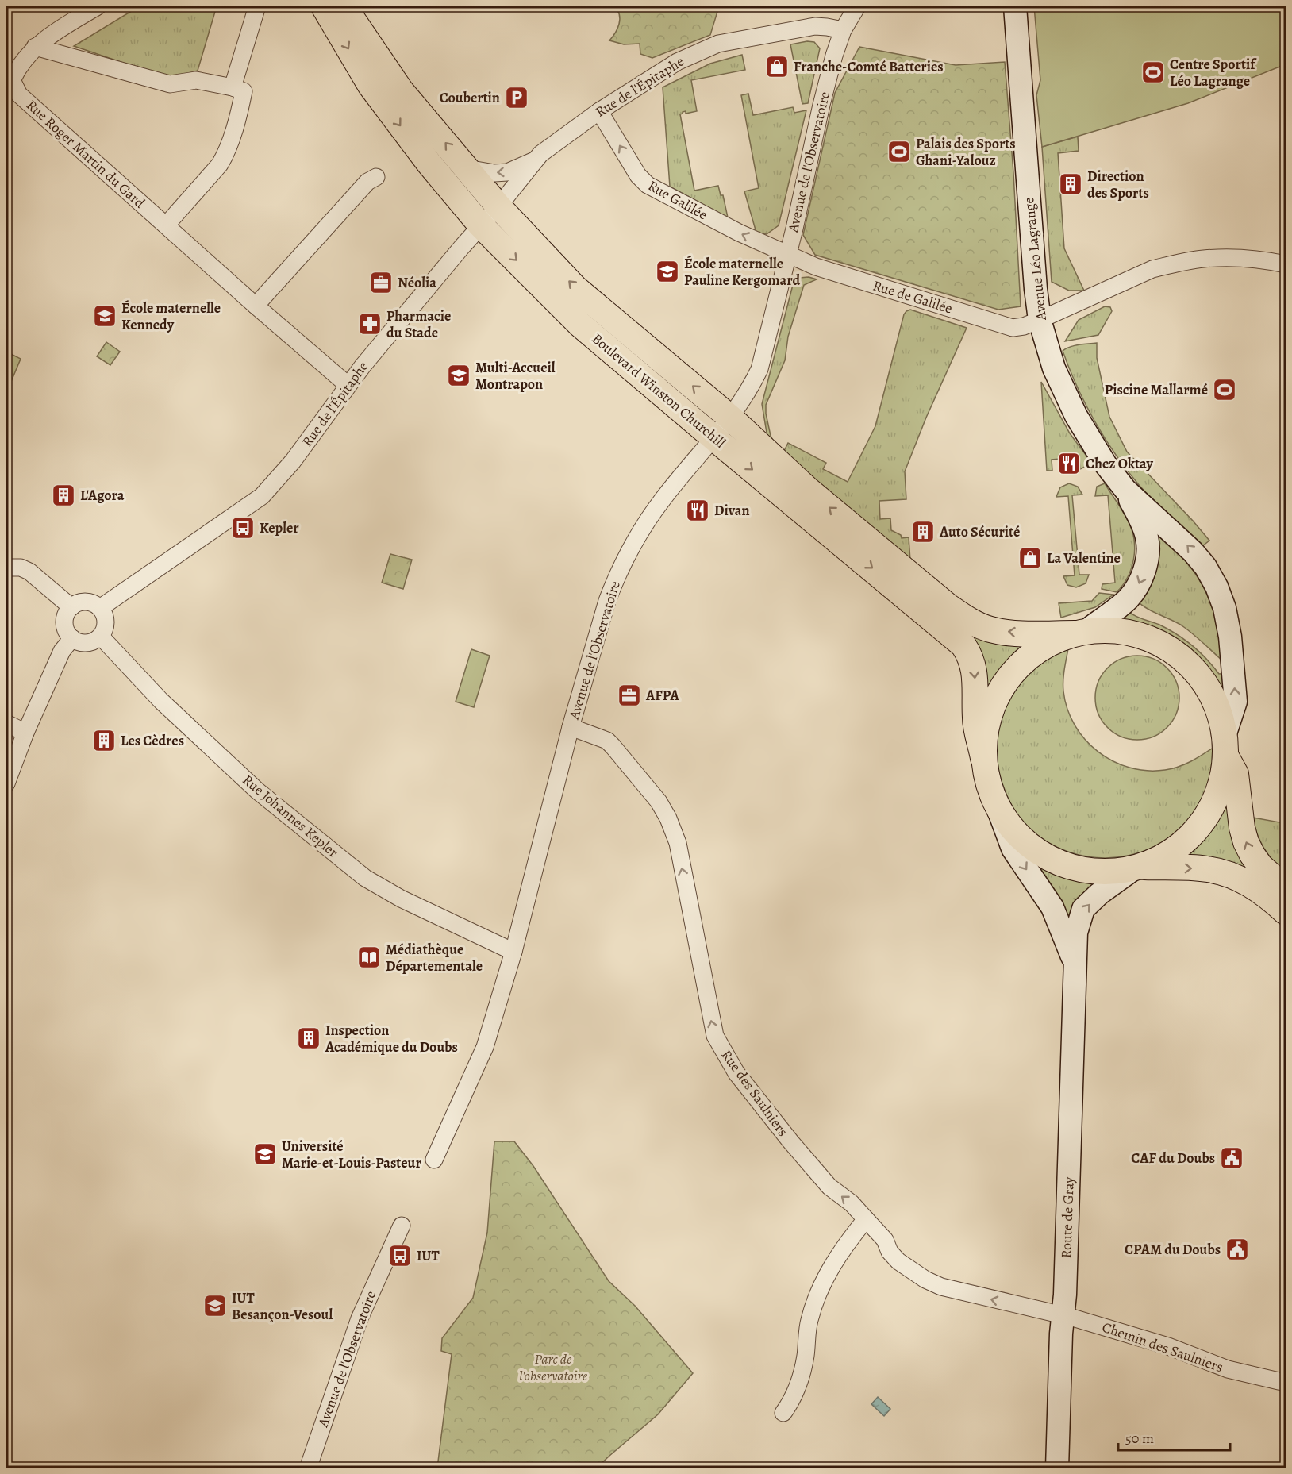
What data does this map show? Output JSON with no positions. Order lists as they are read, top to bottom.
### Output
{
  "streets": {
    "main road": ["Avenue Léo Lagrange", "Boulevard Winston Churchill", "Route de Gray"],
    "street": [
      "Rue de l'Épitaphe",
      "Rue Roger Martin du Gard",
      "Avenue de l'Observatoire",
      "Rue Galilée",
      "Rue de Galilée",
      "Rue Johannes Kepler",
      "Rue des Saulniers",
      "Chemin des Saulniers"
    ]
  },
  "crossings": [
    ["Rue de l'Épitaphe", "Rue Roger Martin du Gard"],
    ["Rue de l'Épitaphe", "Avenue de l'Observatoire"],
    ["Rue de l'Épitaphe", "Rue Galilée"],
    ["Rue de l'Épitaphe", "Boulevard Winston Churchill"],
    ["Rue de l'Épitaphe", "Rue Johannes Kepler"],
    ["Avenue de l'Observatoire", "Rue Galilée"],
    ["Avenue de l'Observatoire", "Rue de Galilée"],
    ["Avenue de l'Observatoire", "Boulevard Winston Churchill"],
    ["Avenue de l'Observatoire", "Rue Johannes Kepler"],
    ["Avenue de l'Observatoire", "Rue des Saulniers"],
    ["Rue Galilée", "Rue de Galilée"],
    ["Avenue Léo Lagrange", "Rue de Galilée"],
    ["Avenue Léo Lagrange", "Boulevard Winston Churchill"],
    ["Rue des Saulniers", "Chemin des Saulniers"],
    ["Route de Gray", "Chemin des Saulniers"]
  ],
  "one_way": ["Rue Galilée", "Rue des Saulniers"],
  "parks": ["Parc de l'observatoire"],
  "places": {
    "shop": ["Franche-Comté Batteries", "La Valentine"],
    "sports": ["Centre Sportif Léo Lagrange", "Palais des Sports Ghani-Yalouz", "Piscine Mallarmé"],
    "parking": ["Coubertin"],
    "building": [
      "Direction des Sports",
      "L'Agora",
      "Auto Sécurité",
      "Les Cèdres",
      "Inspection Académique du Doubs"
    ],
    "school or university": [
      "École maternelle Pauline Kergomard",
      "École maternelle Kennedy",
      "Multi-Accueil Montrapon",
      "Université Marie-et-Louis-Pasteur",
      "IUT Besançon-Vesoul"
    ],
    "office": ["Néolia", "AFPA"],
    "pharmacy": ["Pharmacie du Stade"],
    "restaurant": ["Chez Oktay", "Divan"],
    "bus stop": ["Kepler", "IUT"],
    "library": ["Médiathèque Départementale"],
    "public building": ["CAF du Doubs", "CPAM du Doubs"]
  },
  "scale_bar": "50 m"
}
